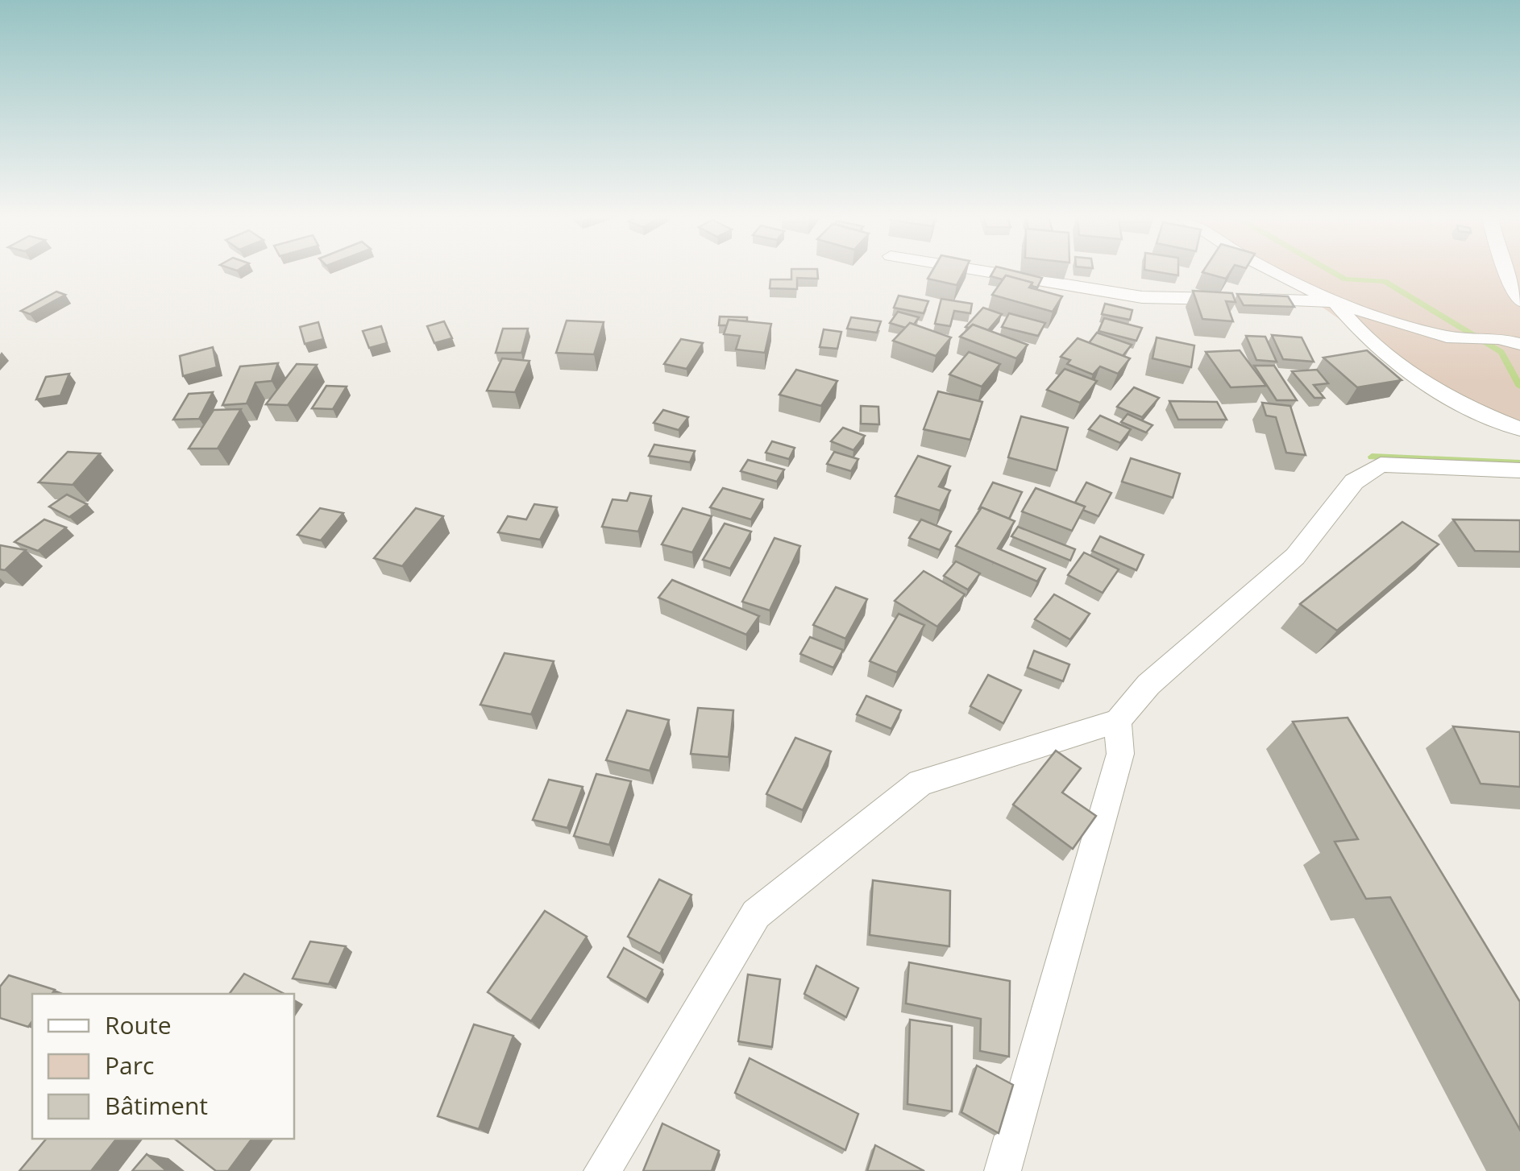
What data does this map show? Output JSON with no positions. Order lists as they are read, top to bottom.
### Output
{
  "legend": ["Route", "Parc", "Bâtiment"]
}
